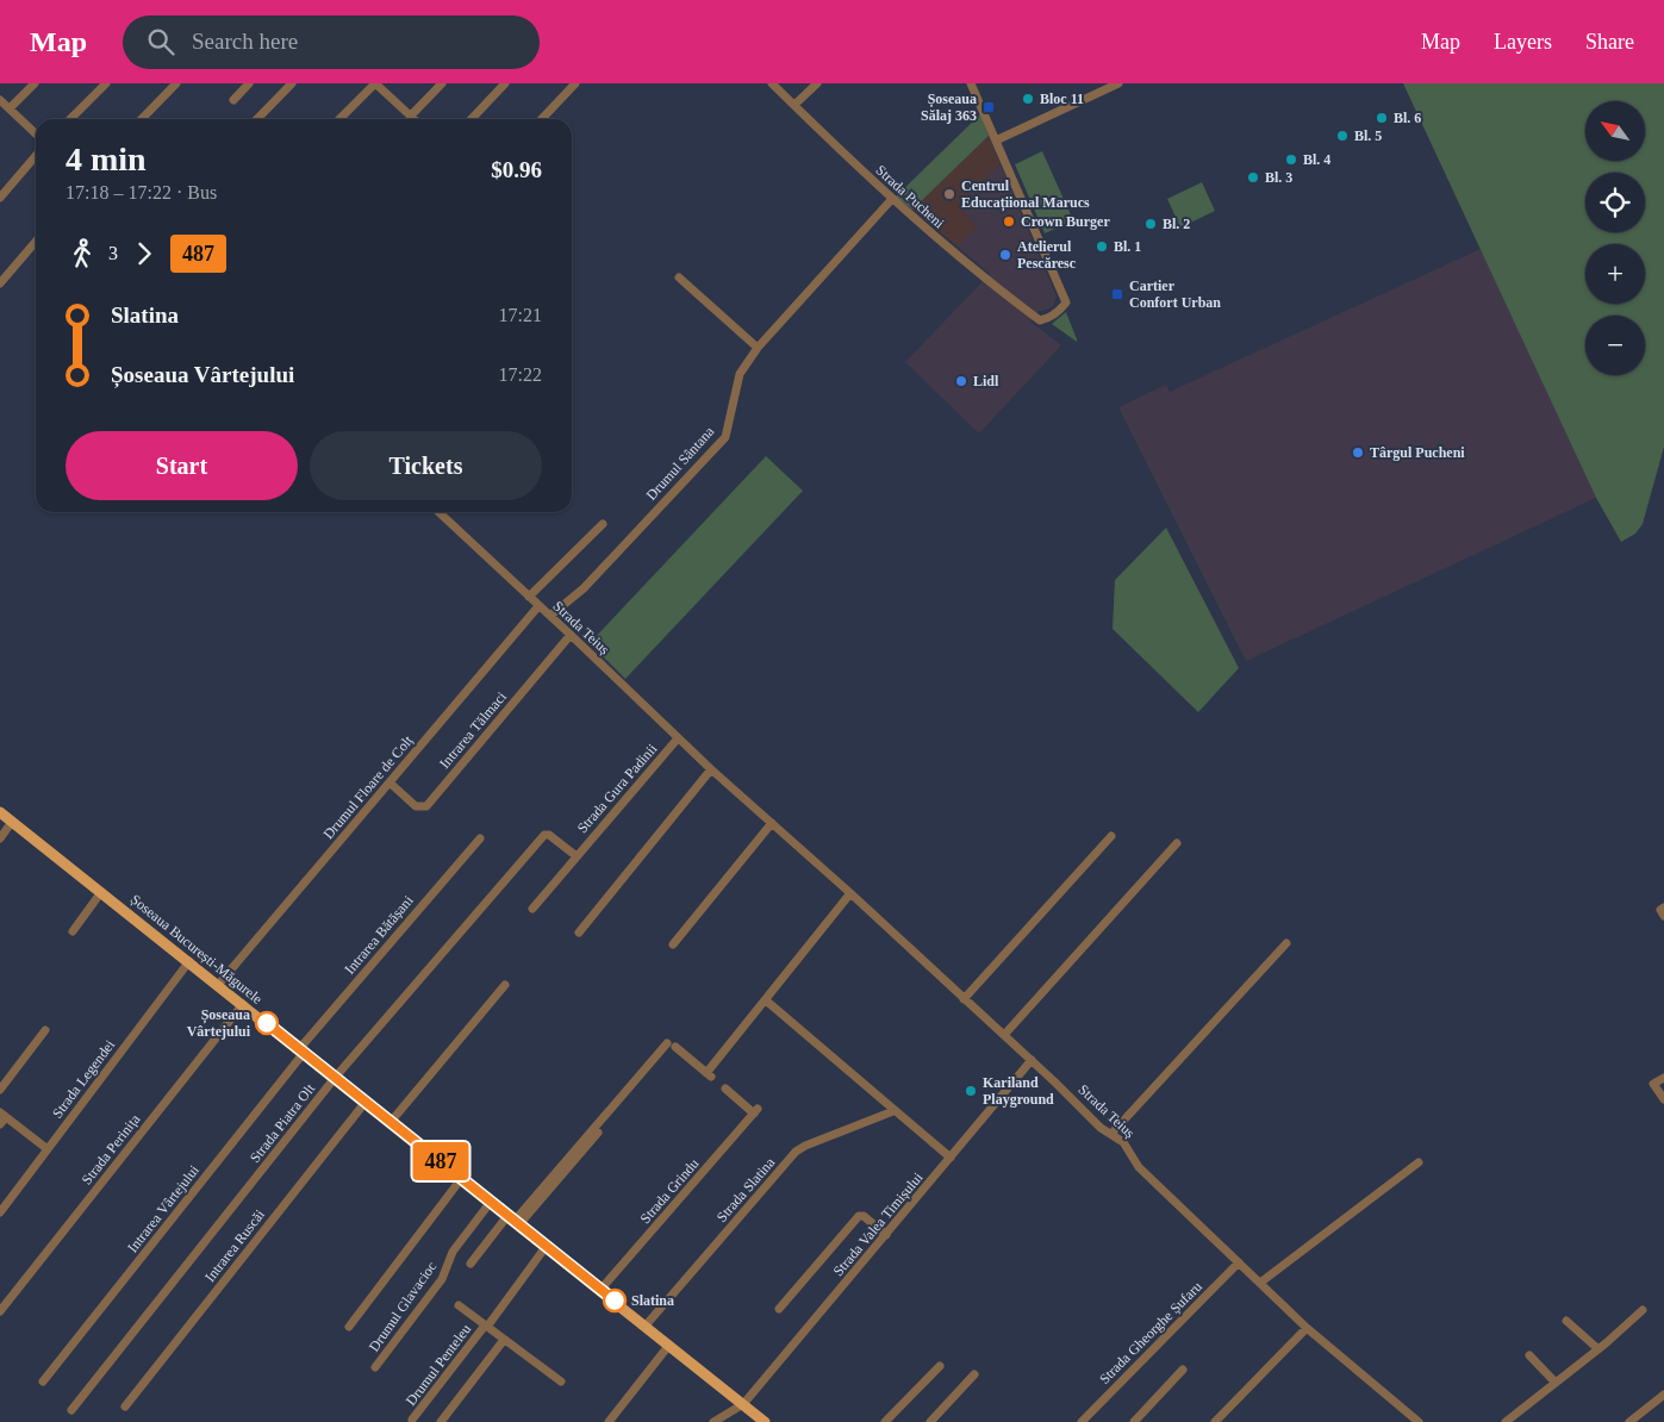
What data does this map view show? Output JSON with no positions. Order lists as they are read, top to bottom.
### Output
{
  "streets": {
    "main road": ["Șoseaua București-Măgurele"],
    "street": [
      "Strada Pucheni",
      "Drumul Sântana",
      "Strada Teiuș",
      "Intrarea Tălmaci",
      "Drumul Floare de Colț",
      "Strada Gura Padinii",
      "Intrarea Bătășani",
      "Strada Legendei",
      "Strada Piatra Olt",
      "Strada Perinița",
      "Strada Slatina",
      "Strada Grindu",
      "Intrarea Vârtejului",
      "Strada Valea Timișului",
      "Intrarea Ruscăi",
      "Drumul Glavacioc",
      "Strada Gheorghe Șufaru",
      "Drumul Penteleu"
    ]
  },
  "crossings": [
    ["Strada Pucheni", "Drumul Sântana"],
    ["Drumul Sântana", "Strada Teiuș"],
    ["Strada Teiuș", "Intrarea Tălmaci"],
    ["Strada Teiuș", "Drumul Floare de Colț"],
    ["Strada Teiuș", "Strada Gura Padinii"],
    ["Strada Teiuș", "Strada Valea Timișului"],
    ["Strada Teiuș", "Strada Gheorghe Șufaru"],
    ["Intrarea Tălmaci", "Drumul Floare de Colț"],
    ["Drumul Floare de Colț", "Șoseaua București-Măgurele"],
    ["Strada Gura Padinii", "Strada Piatra Olt"],
    ["Intrarea Bătășani", "Șoseaua București-Măgurele"],
    ["Intrarea Bătășani", "Intrarea Vârtejului"],
    ["Șoseaua București-Măgurele", "Strada Legendei"],
    ["Șoseaua București-Măgurele", "Strada Piatra Olt"],
    ["Șoseaua București-Măgurele", "Strada Perinița"],
    ["Șoseaua București-Măgurele", "Strada Slatina"],
    ["Șoseaua București-Măgurele", "Strada Grindu"],
    ["Șoseaua București-Măgurele", "Intrarea Vârtejului"],
    ["Șoseaua București-Măgurele", "Strada Valea Timișului"],
    ["Șoseaua București-Măgurele", "Intrarea Ruscăi"],
    ["Șoseaua București-Măgurele", "Drumul Glavacioc"]
  ],
  "places": {
    "other": [
      "Bloc 11",
      "Bl. 6",
      "Bl. 5",
      "Bl. 4",
      "Bl. 3",
      "Centrul Educațiional Marucs",
      "Crown Burger",
      "Bl. 2",
      "Bl. 1",
      "Atelierul Pescăresc",
      "Lidl",
      "Târgul Pucheni",
      "Șoseaua Vârtejului",
      "Kariland Playground",
      "Slatina"
    ],
    "transit": ["Șoseaua Sălaj 363", "Cartier Confort Urban"]
  },
  "lines": ["bus line 487"],
  "north": "top left",
  "page": {
    "header": "Map",
    "search": "Search here",
    "nav": ["Map", "Layers", "Share"],
    "on_map": "487",
    "map_buttons": ["+", "−"],
    "heading": ["4 min", "17:18 – 17:22 · Bus", "$0.96"],
    "legs": ["3", "487"],
    "list": [
      {
        "name": "Slatina",
        "value": "17:21"
      },
      {
        "name": "Șoseaua Vârtejului",
        "value": "17:22"
      }
    ],
    "buttons": ["Start", "Tickets"]
  }
}
